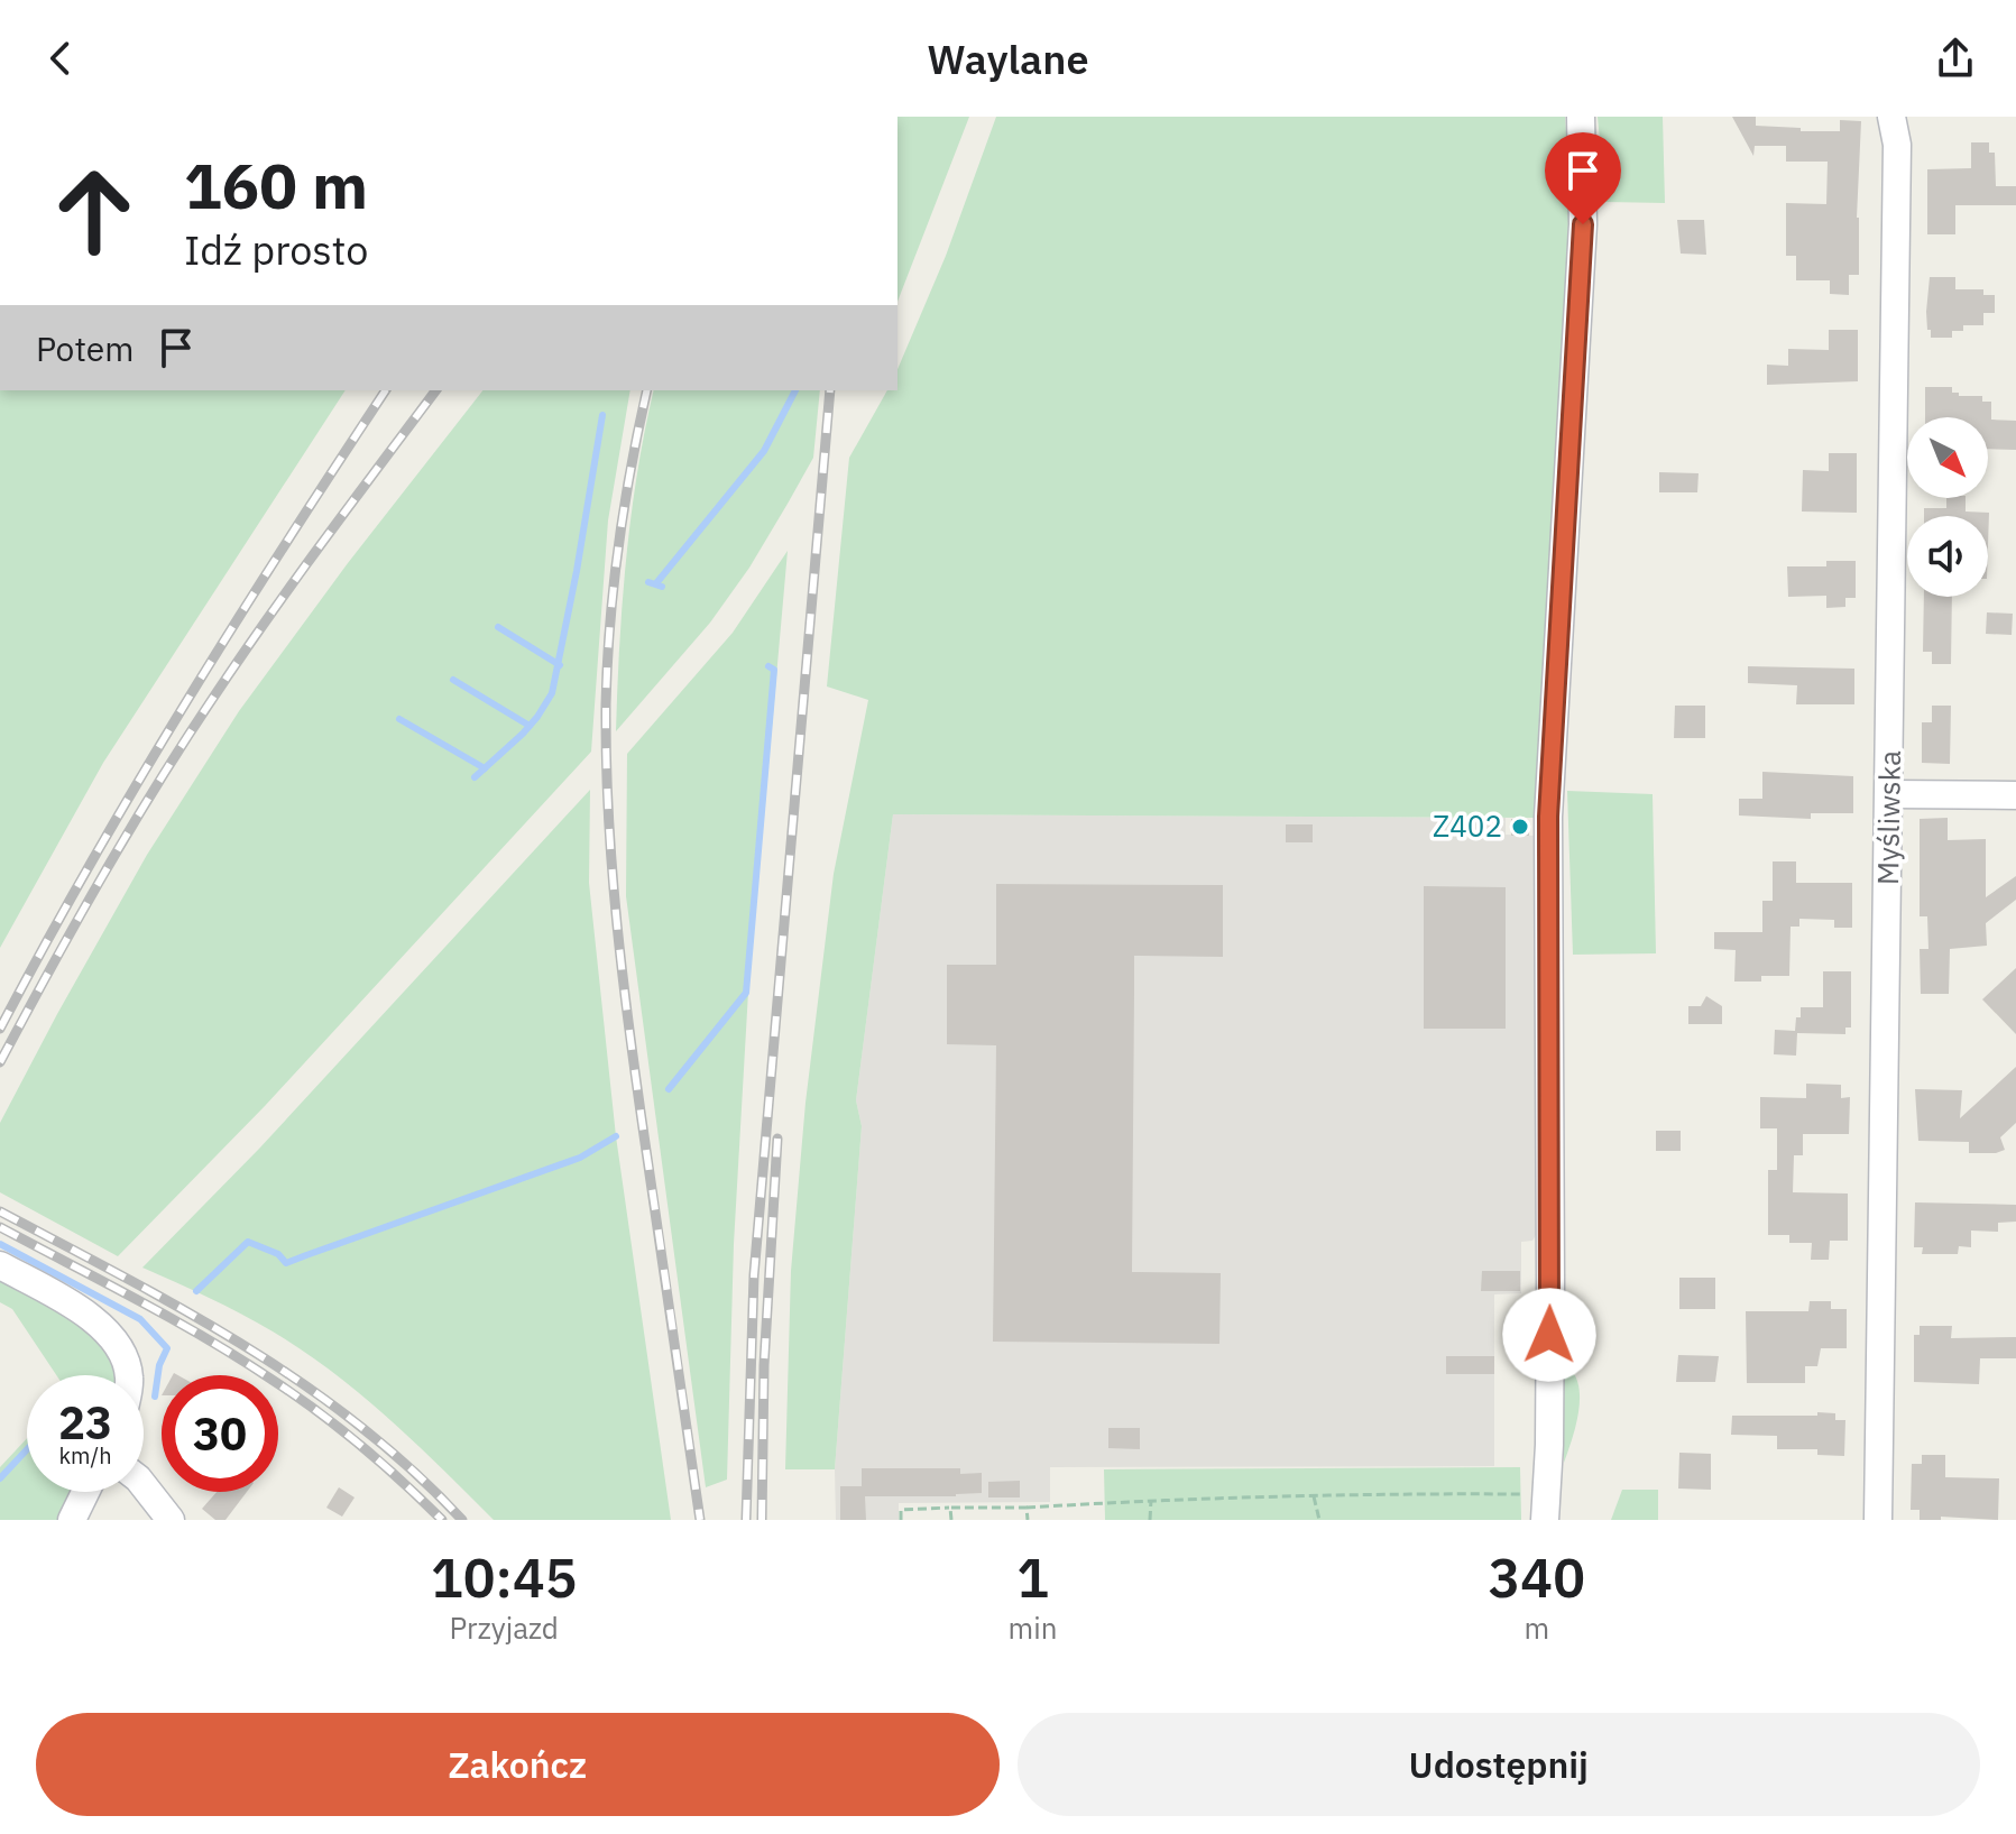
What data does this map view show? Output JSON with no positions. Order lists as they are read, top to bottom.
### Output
{
  "streets": {
    "street": ["Myśliwska"]
  },
  "places": ["Z402"],
  "north": "bottom right",
  "page": {
    "header": "Waylane",
    "turn": ["160 m", "Idź prosto"],
    "then": "Potem",
    "speed": "23 km/h",
    "limit": "30",
    "eta": [
      "10:45",
      "Przyjazd",
      "1",
      "min",
      "340",
      "m"
    ],
    "buttons": ["Zakończ", "Udostępnij"]
  }
}
